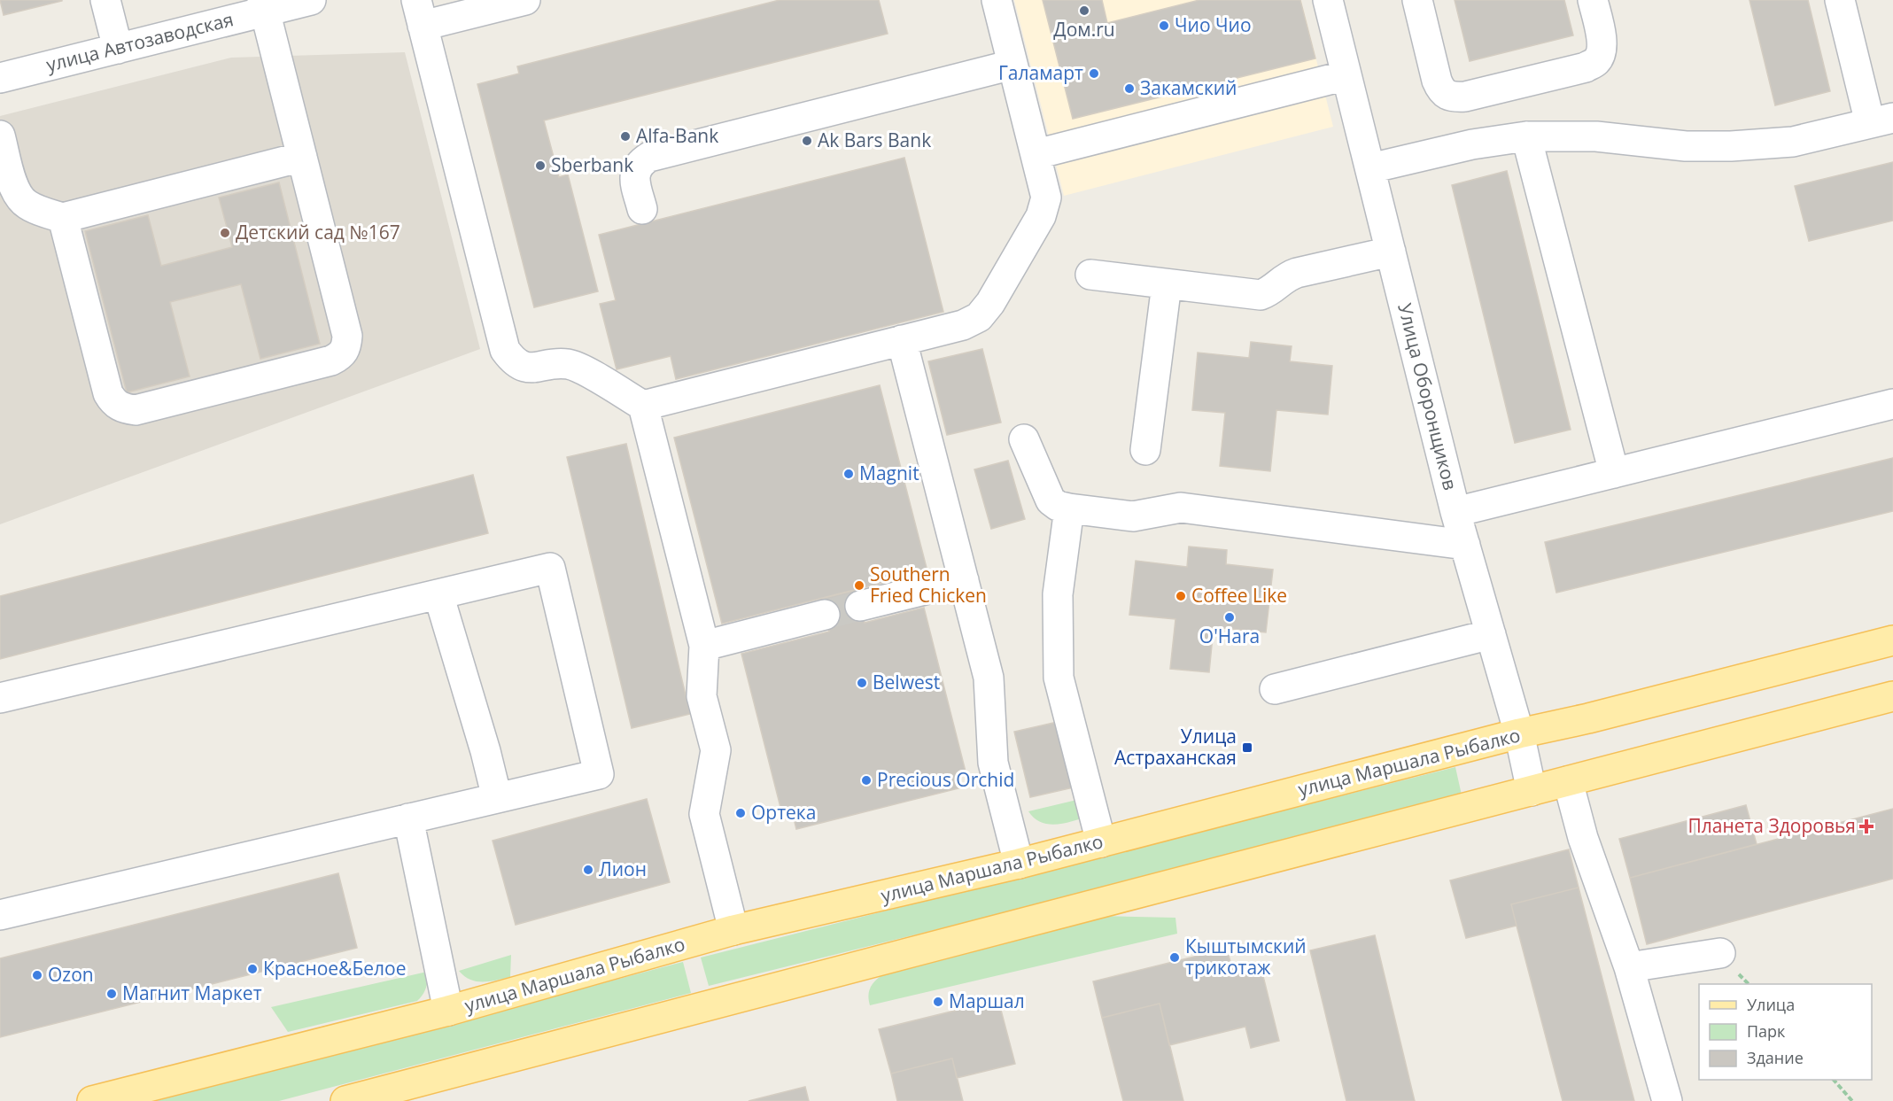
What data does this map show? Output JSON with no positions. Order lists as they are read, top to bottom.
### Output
{
  "streets": {
    "main road": ["улица Маршала Рыбалко"],
    "street": ["улица Автозаводская", "Улица Оборонщиков"]
  },
  "crossings": [
    ["Улица Оборонщиков", "улица Маршала Рыбалко"]
  ],
  "places": {
    "other": [
      "Дом.ru",
      "Чио Чио",
      "Галамарт",
      "Закамский",
      "Alfa-Bank",
      "Ak Bars Bank",
      "Sberbank",
      "Детский сад №167",
      "Magnit",
      "Southern Fried Chicken",
      "Coffee Like",
      "O'Hara",
      "Belwest",
      "Precious Orchid",
      "Ортека",
      "Лион",
      "Кыштымский трикотаж",
      "Красное&Белое",
      "Ozon",
      "Магнит Маркет",
      "Маршал"
    ],
    "transit": ["Улица Астраханская"],
    "health": ["Планета Здоровья"]
  },
  "legend": ["Улица", "Парк", "Здание"]
}
